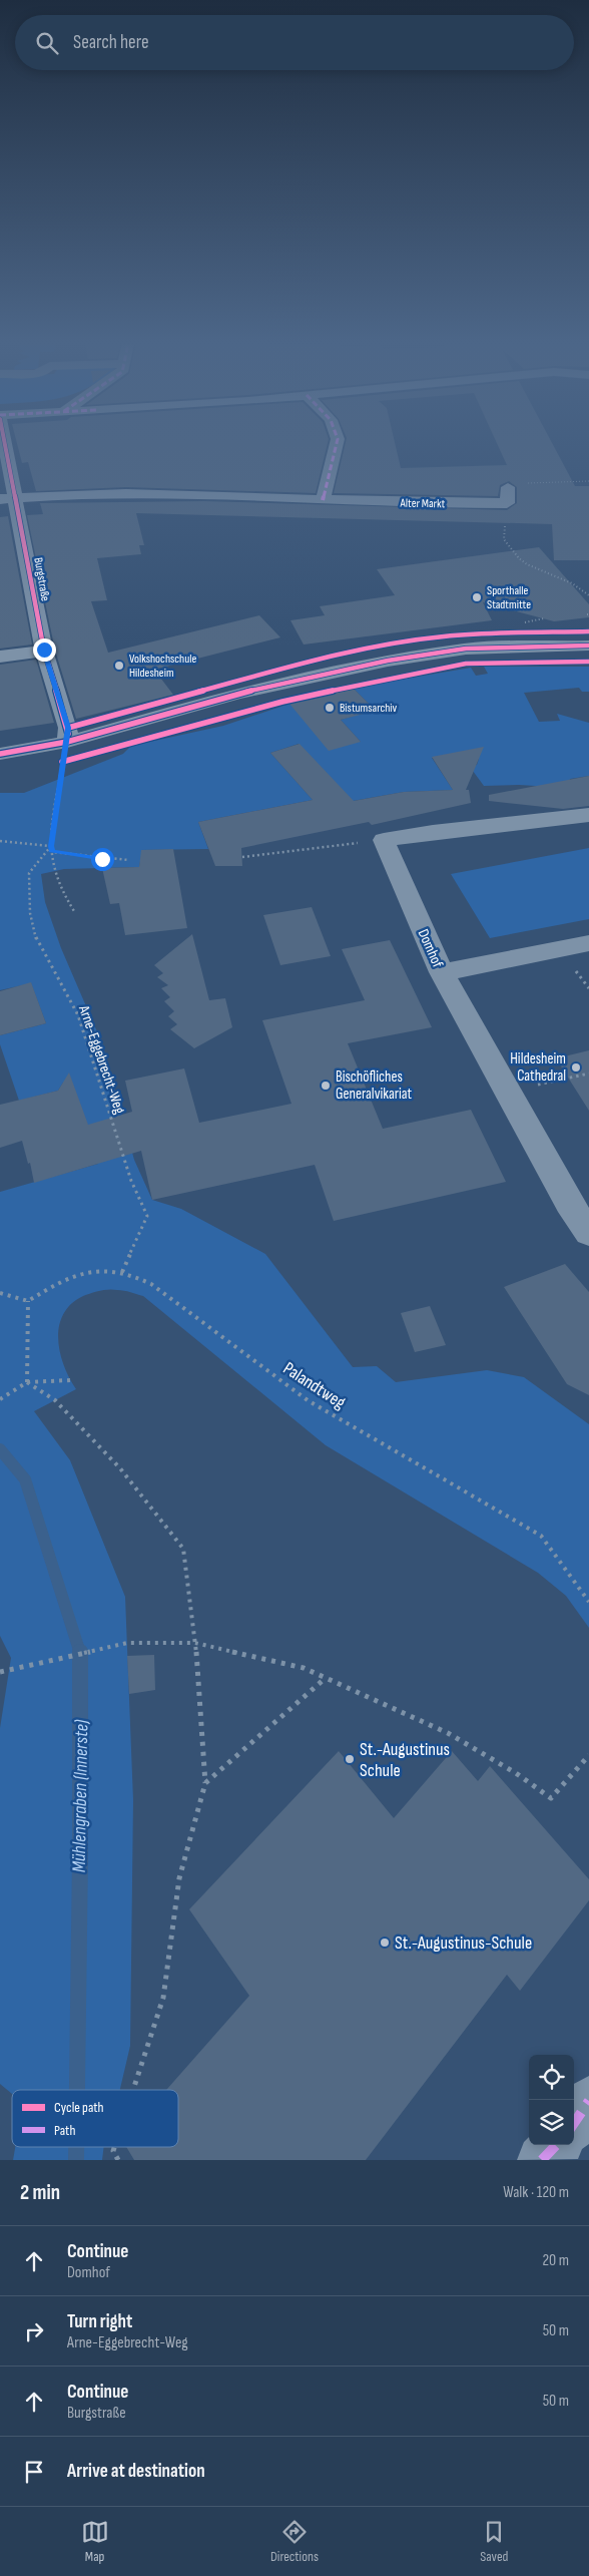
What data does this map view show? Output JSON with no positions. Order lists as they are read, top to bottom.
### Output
{
  "streets": {
    "street": ["Alter Markt", "Burgstraße", "Domhof"],
    "path": ["Arne-Eggebrecht-Weg", "Palandtweg"]
  },
  "crossings": [
    ["Alter Markt", "Burgstraße"],
    ["Arne-Eggebrecht-Weg", "Palandtweg"]
  ],
  "water": ["Mühlengraben (Innerste)"],
  "places": [
    "Sporthalle Stadtmitte",
    "Volkshochschule Hildesheim",
    "Bistumsarchiv",
    "Hildesheim Cathedral",
    "Bischöfliches Generalvikariat",
    "St.-Augustinus Schule",
    "St.-Augustinus-Schule"
  ],
  "legend": ["Cycle path", "Path"],
  "page": {
    "search": "Search here",
    "heading": ["2 min", "Walk · 120 m"],
    "list": [
      ["Continue", "Domhof", "20 m"],
      ["Turn right", "Arne-Eggebrecht-Weg", "50 m"],
      ["Continue", "Burgstraße", "50 m"],
      "Arrive at destination"
    ],
    "nav": ["Map", "Directions", "Saved"]
  }
}
